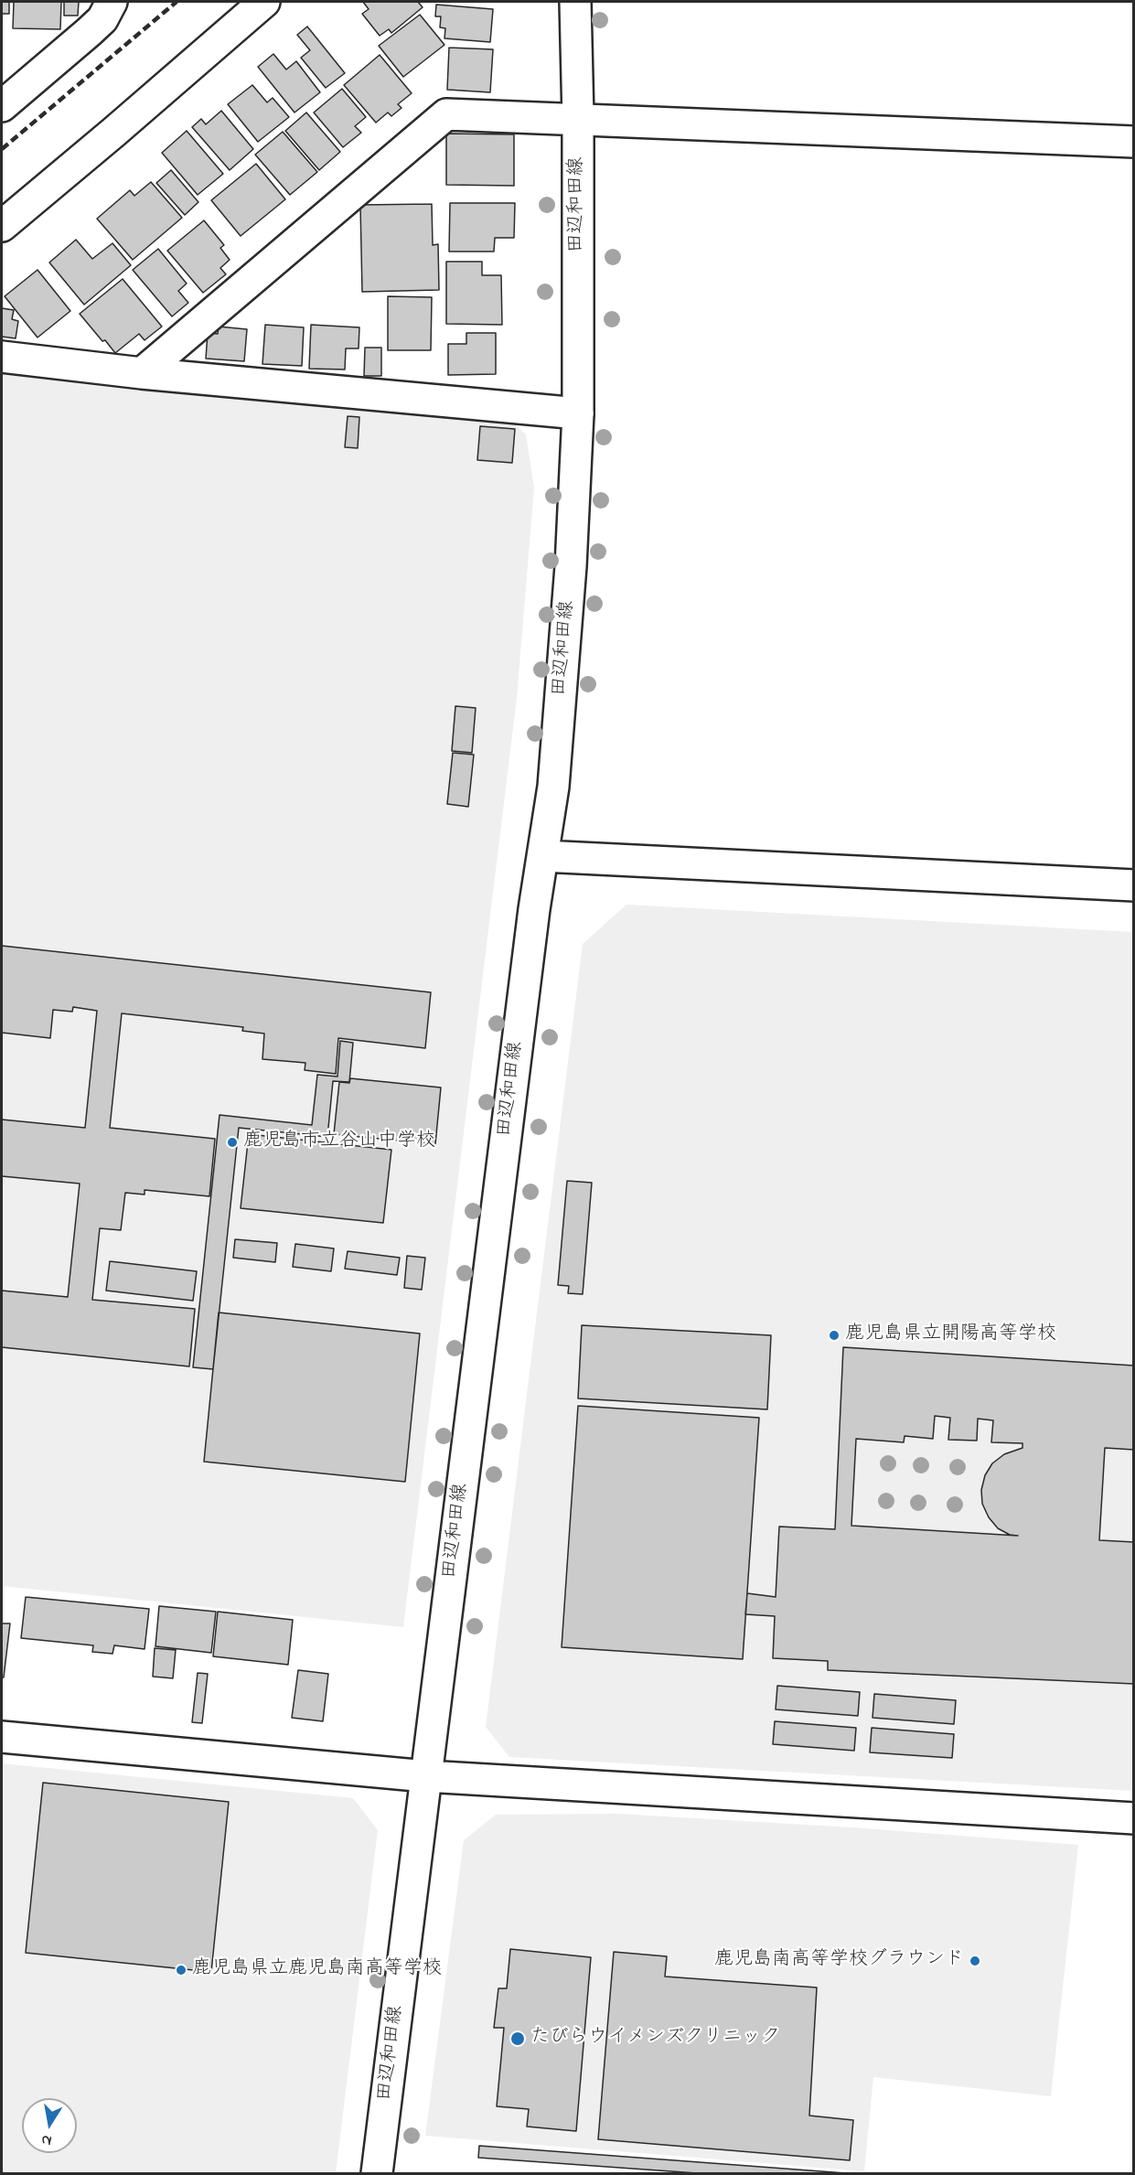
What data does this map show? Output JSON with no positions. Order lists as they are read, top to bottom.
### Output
{
  "streets": {
    "street": ["田辺和田線"]
  },
  "places": [
    "鹿児島市立谷山中学校",
    "鹿児島県立開陽高等学校",
    "鹿児島南高等学校グラウンド",
    "鹿児島県立鹿児島南高等学校",
    "たびらウイメンズクリニック"
  ],
  "north": "bottom"
}
